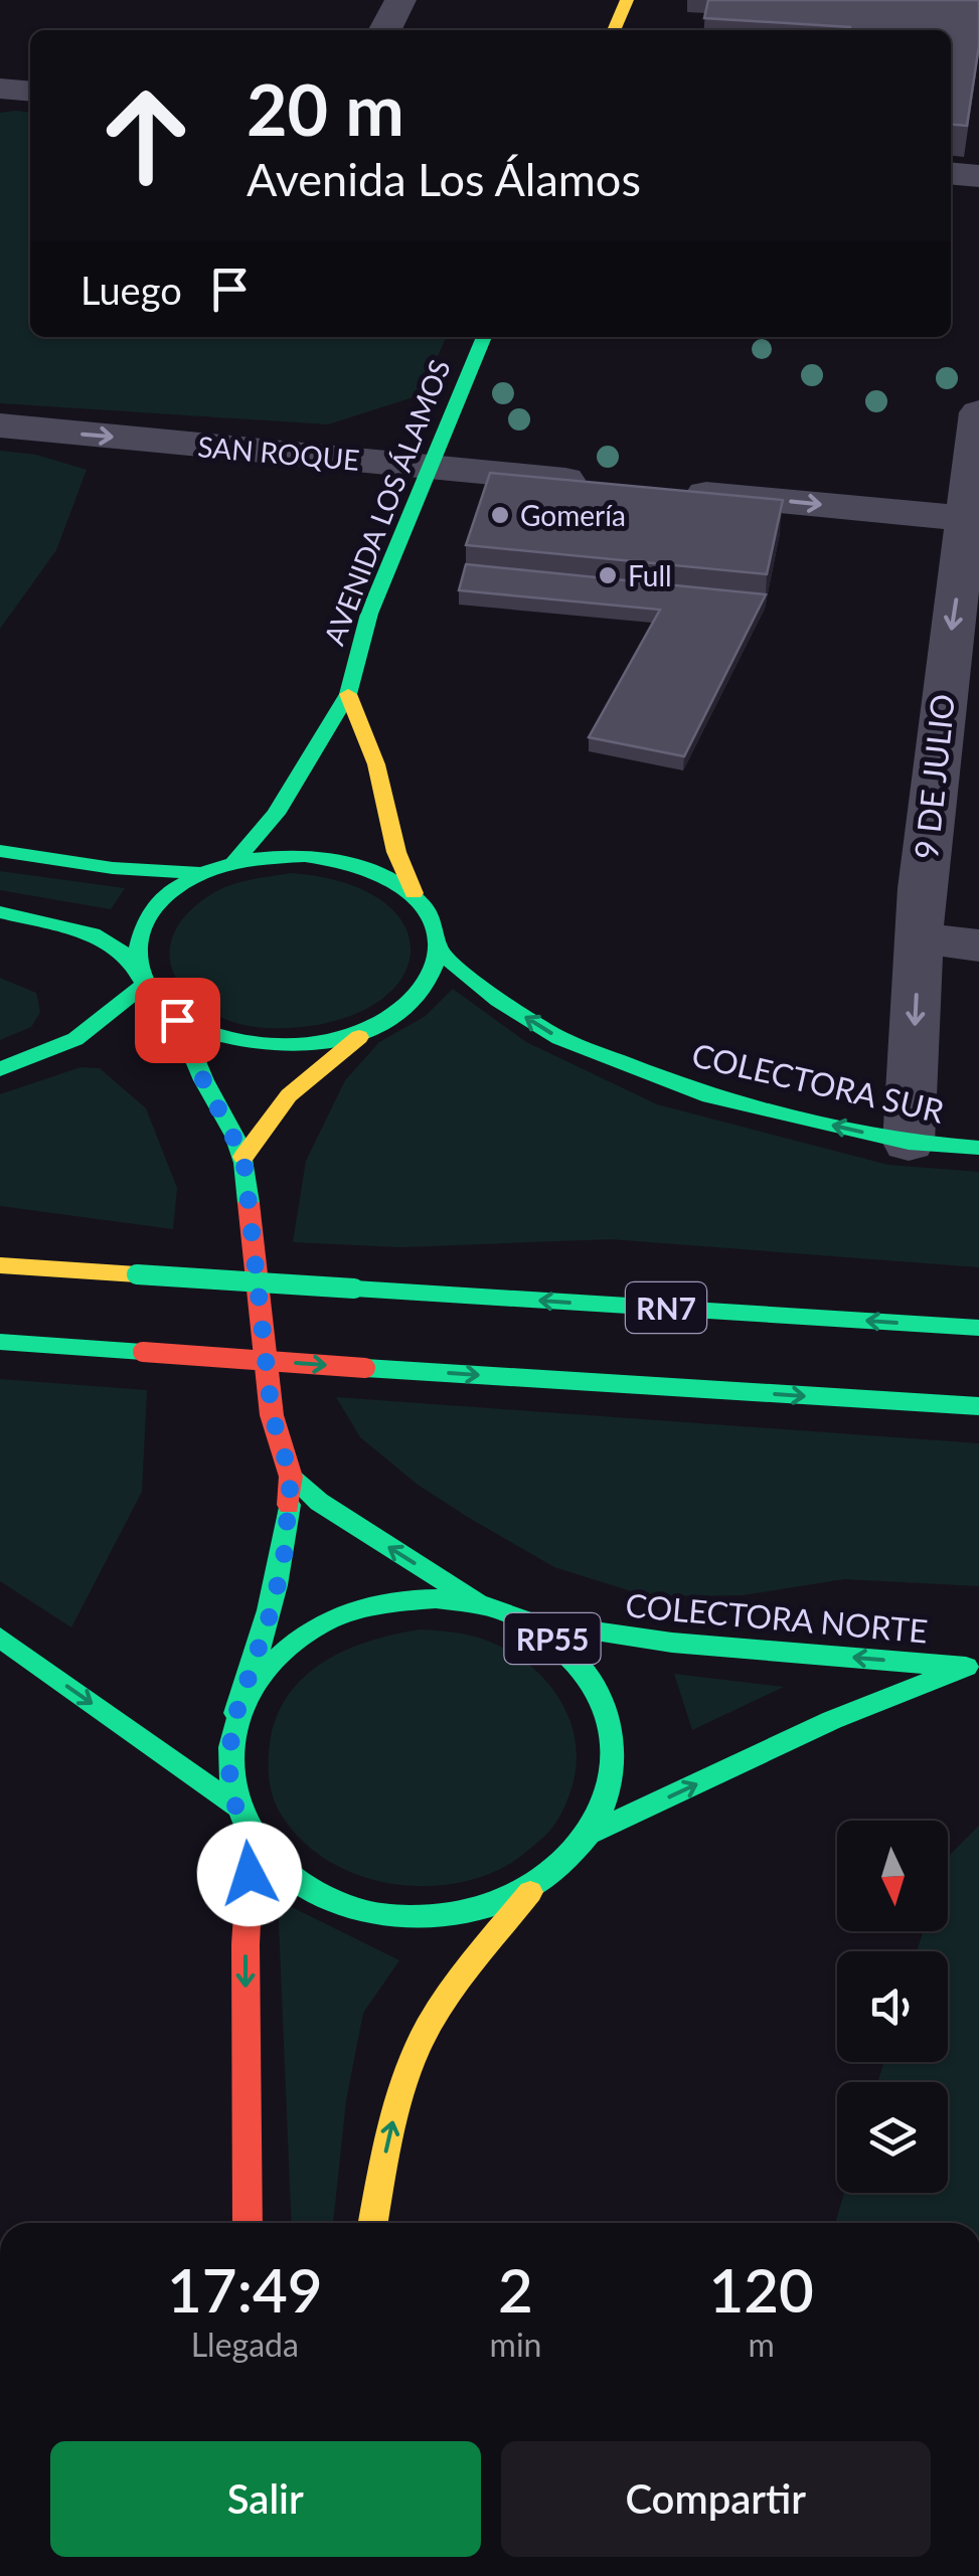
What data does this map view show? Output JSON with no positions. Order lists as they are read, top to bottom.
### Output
{
  "streets": {
    "main road": [
      "AVENIDA LOS ÁLAMOS",
      "COLECTORA SUR",
      "RN7",
      "COLECTORA NORTE",
      "RP55"
    ],
    "street": ["SAN ROQUE", "9 DE JULIO"]
  },
  "crossings": [
    ["SAN ROQUE", "AVENIDA LOS ÁLAMOS"],
    ["AVENIDA LOS ÁLAMOS", "COLECTORA SUR"],
    ["9 DE JULIO", "COLECTORA SUR"],
    ["COLECTORA NORTE", "RP55"]
  ],
  "one_way": ["SAN ROQUE", "9 DE JULIO", "COLECTORA SUR"],
  "places": ["Gomería", "Full"],
  "north": "bottom",
  "page": {
    "turn": ["20 m", "Avenida Los Álamos"],
    "then": "Luego",
    "eta": [
      "17:49",
      "Llegada",
      "2",
      "min",
      "120",
      "m"
    ],
    "buttons": ["Salir", "Compartir"]
  }
}
